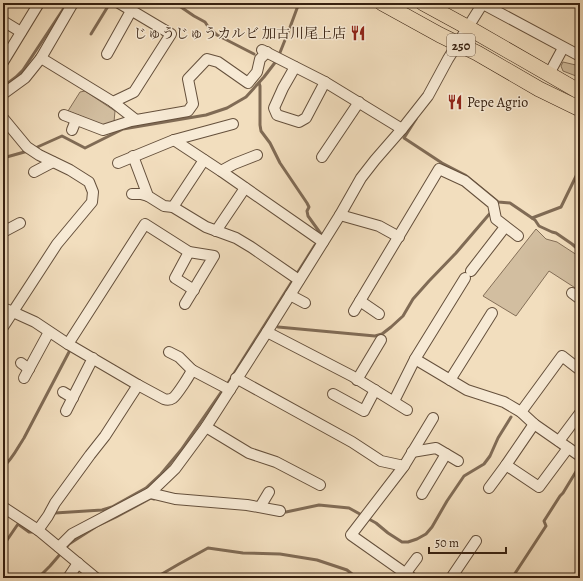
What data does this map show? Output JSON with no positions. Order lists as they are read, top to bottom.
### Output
{
  "streets": {
    "highway": ["250"]
  },
  "places": {
    "restaurant": ["じゅうじゅうカルビ 加古川尾上店", "Pepe Agrio"]
  },
  "scale_bar": "50 m"
}
